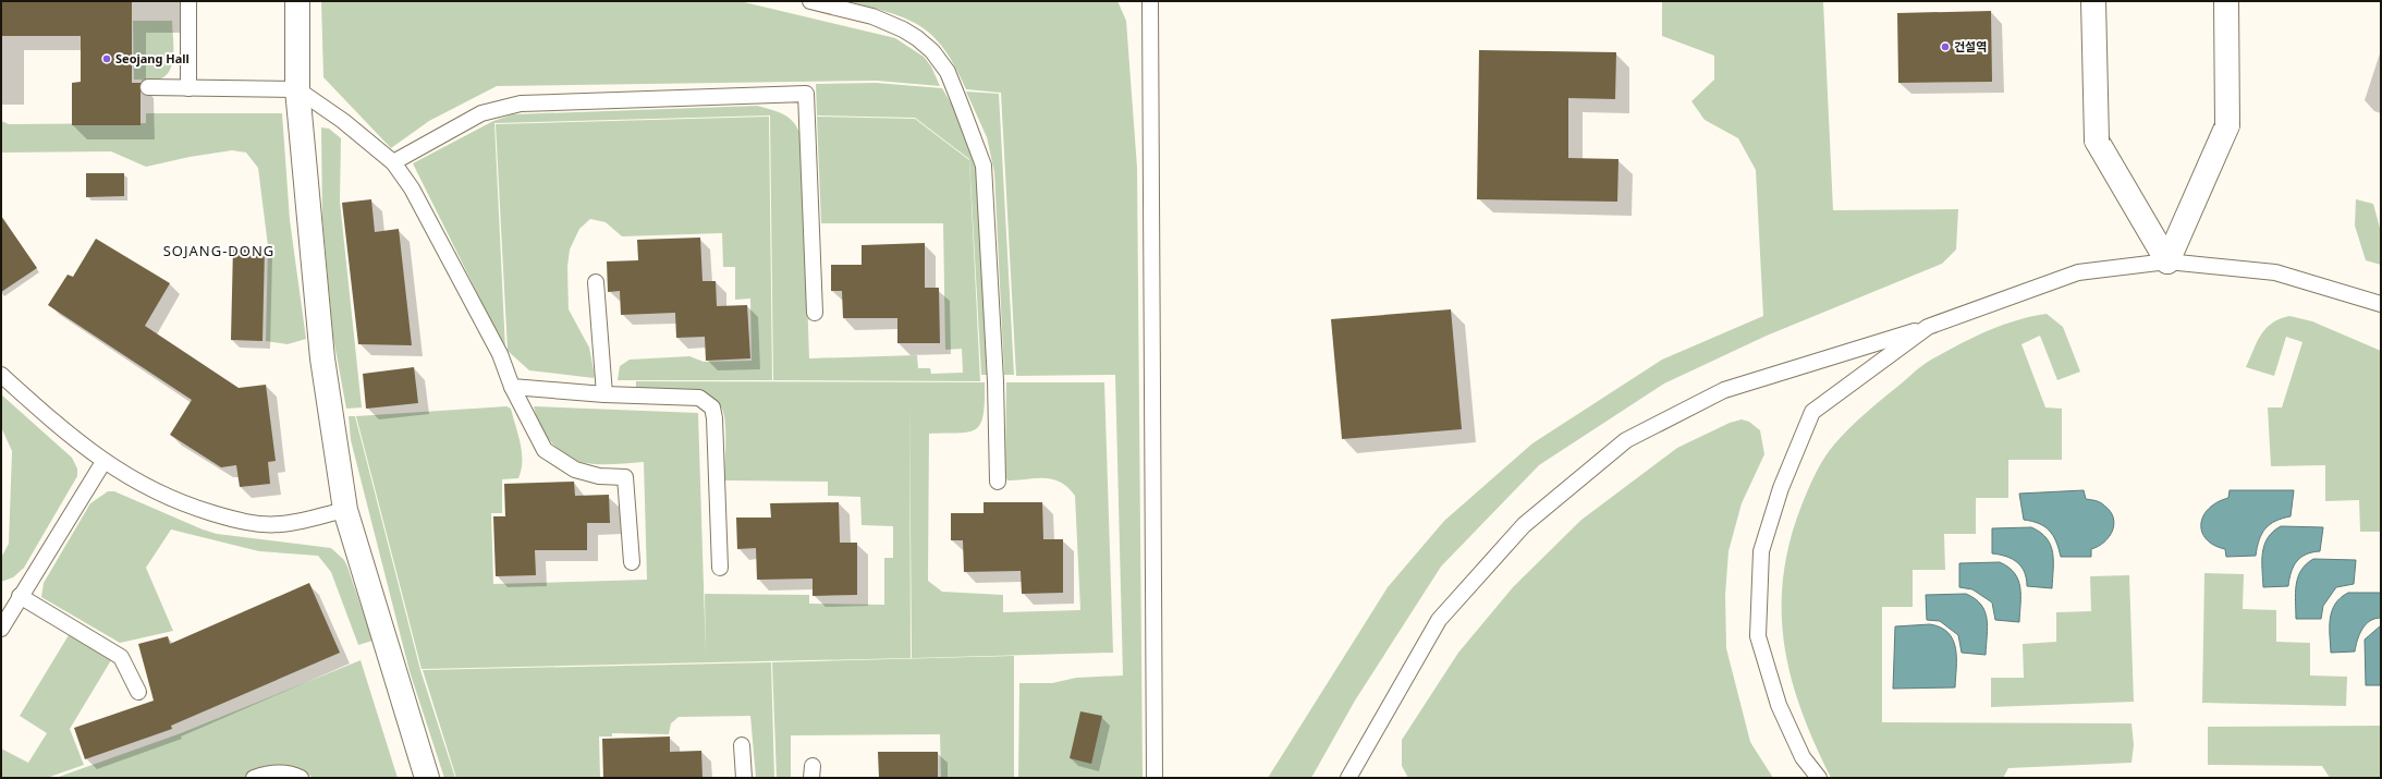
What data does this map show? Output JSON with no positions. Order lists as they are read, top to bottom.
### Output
{
  "districts": ["SOJANG-DONG"],
  "places": ["건설역", "Seojang Hall"]
}
